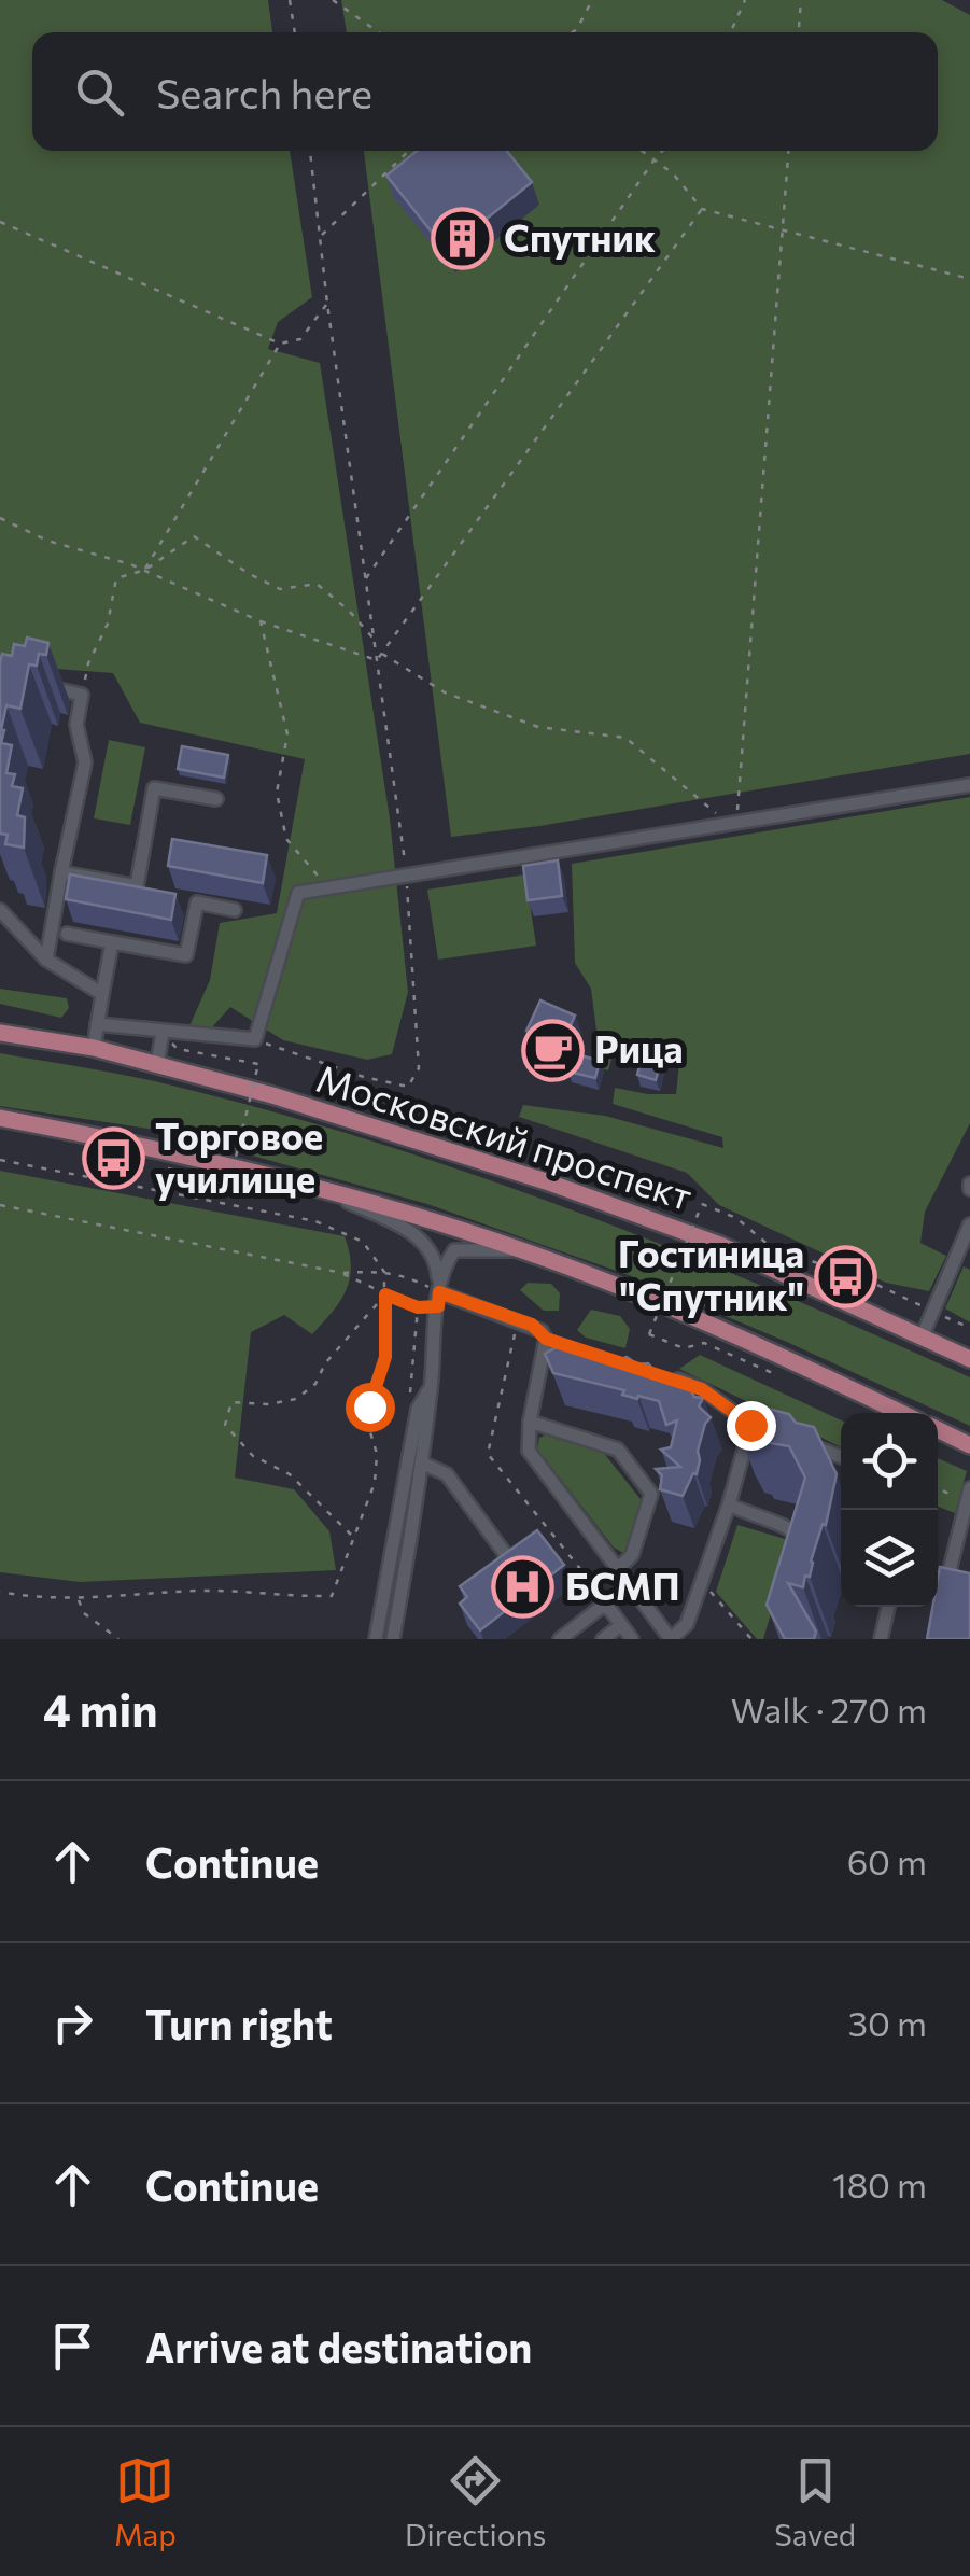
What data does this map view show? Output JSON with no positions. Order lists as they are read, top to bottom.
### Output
{
  "streets": {
    "main road": ["Московский проспект"]
  },
  "places": {
    "building": ["Спутник"],
    "cafe": ["Рица"],
    "bus stop": ["Торговое училище", "Гостиница \"Спутник\""],
    "hospital": ["БСМП"]
  },
  "page": {
    "search": "Search here",
    "heading": ["4 min", "Walk · 270 m"],
    "list": [
      ["Continue", "60 m"],
      ["Turn right", "30 m"],
      ["Continue", "180 m"],
      "Arrive at destination"
    ],
    "nav": ["Map", "Directions", "Saved"]
  }
}
